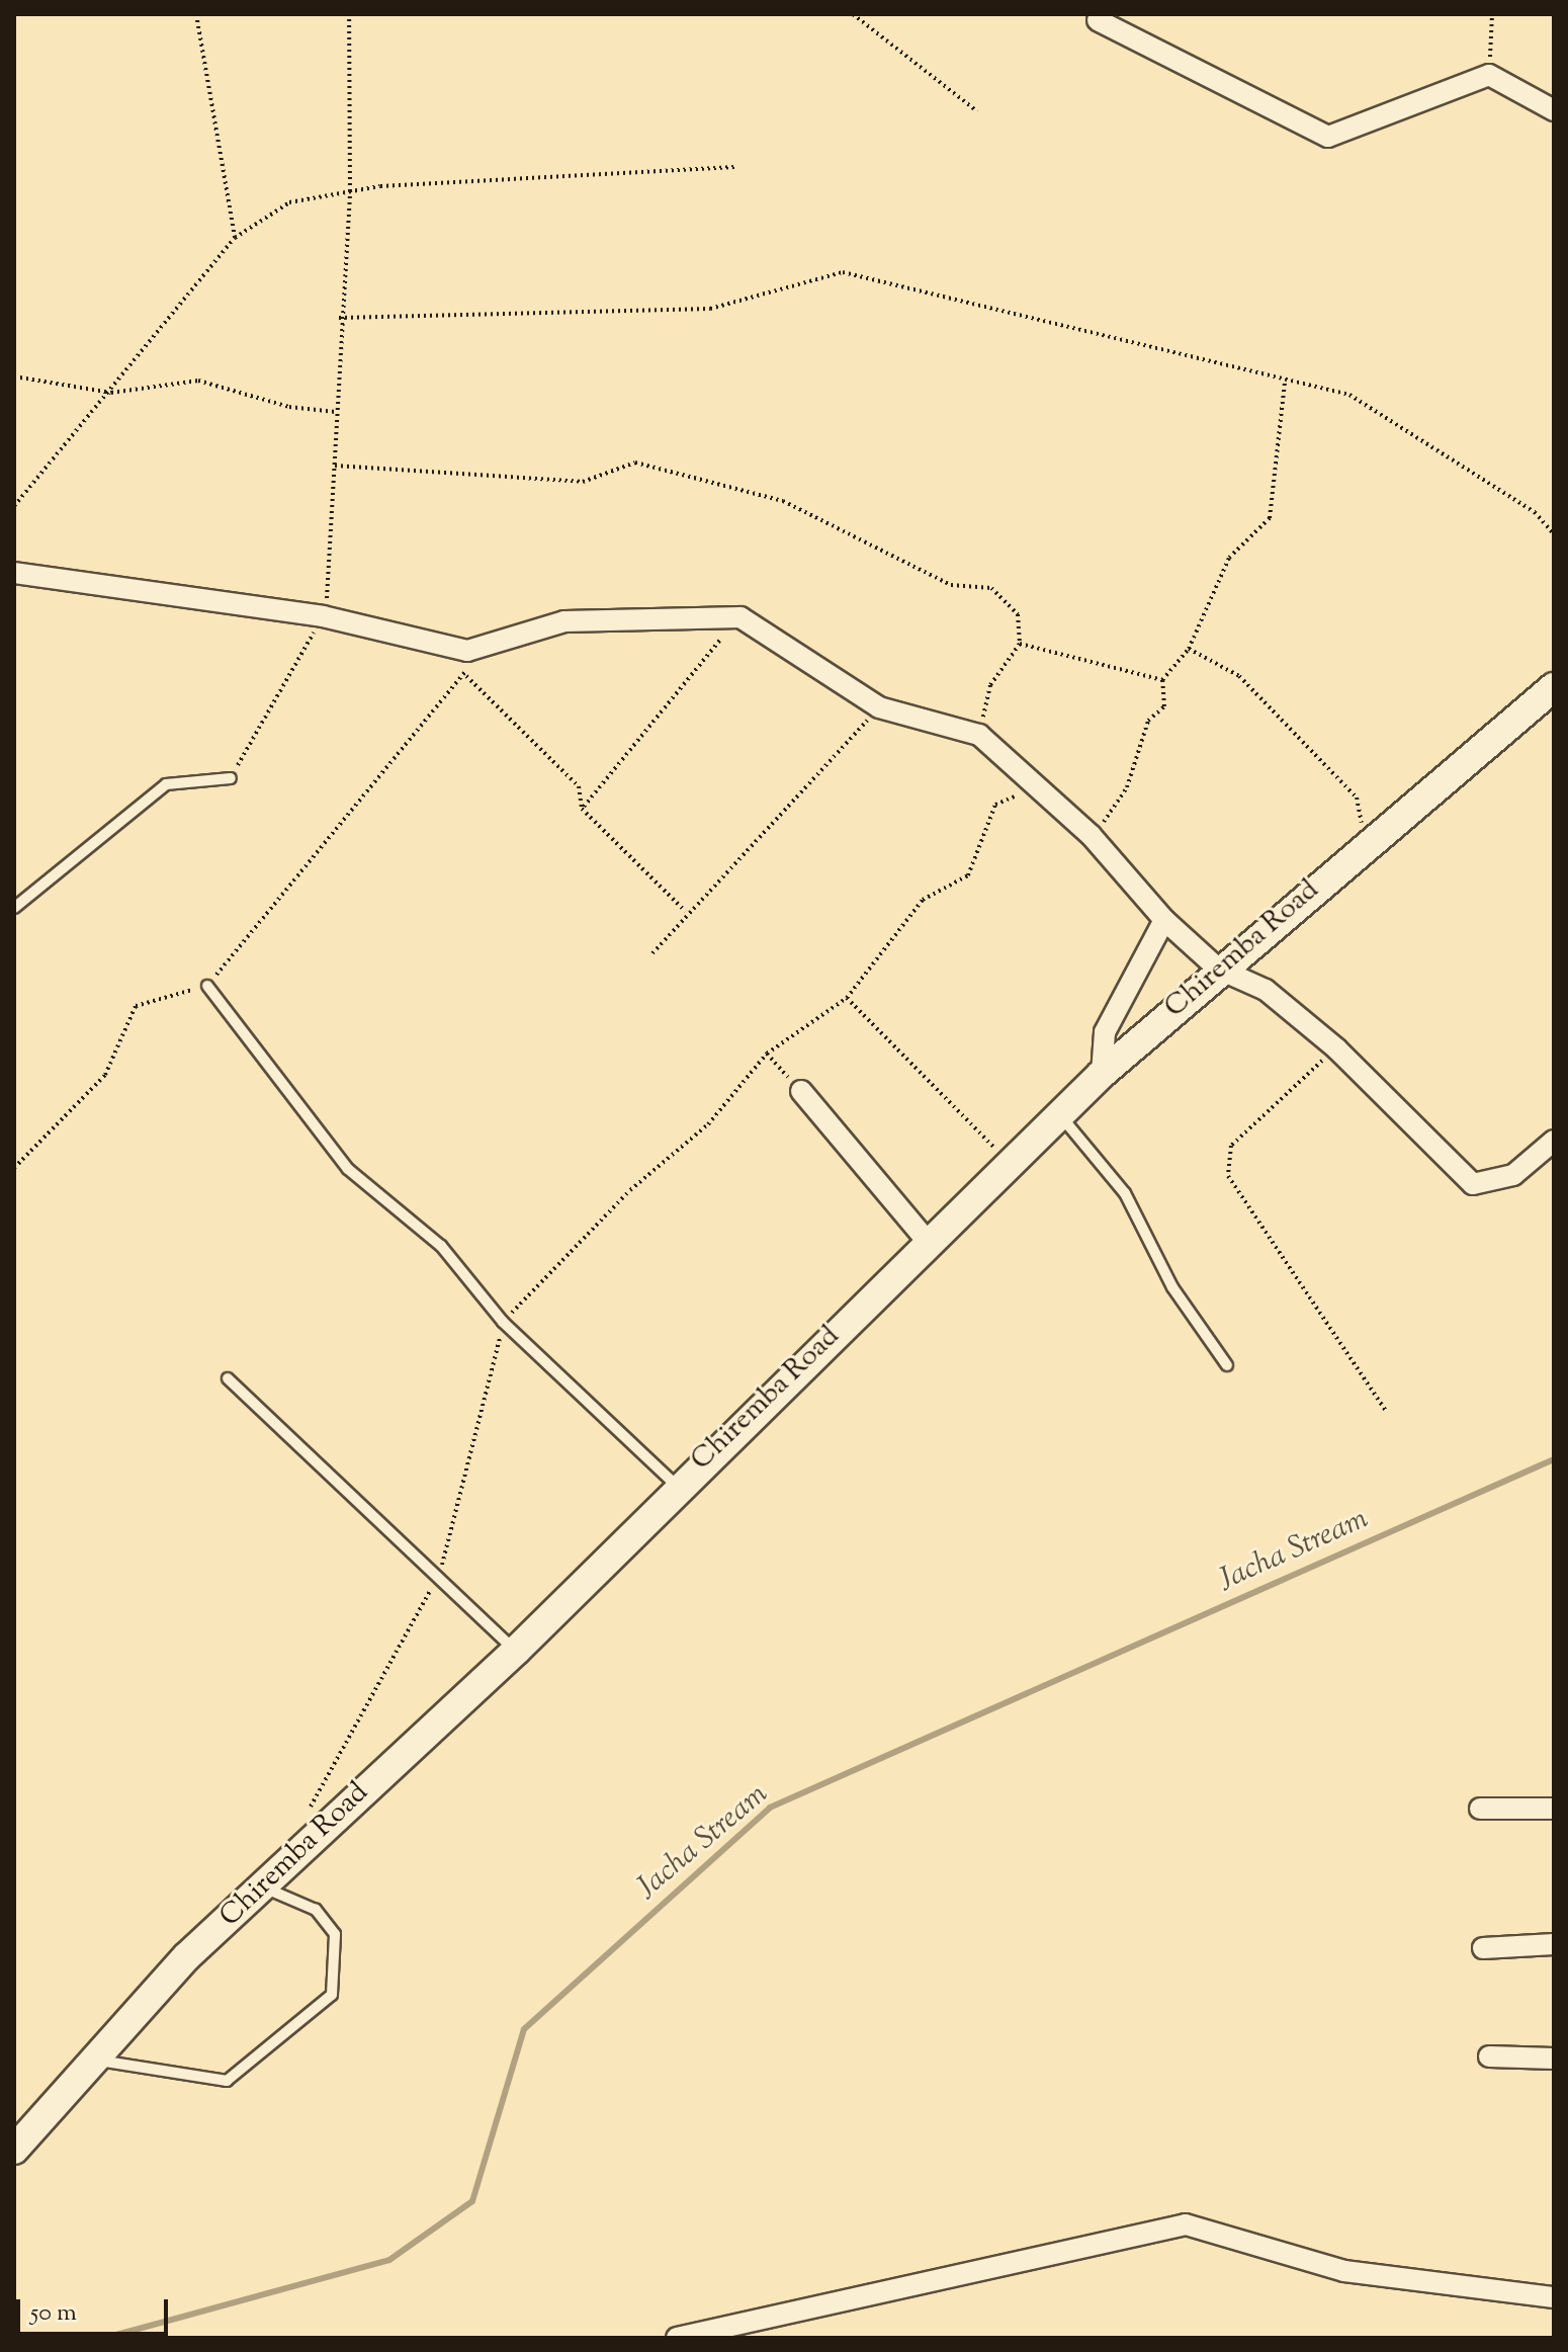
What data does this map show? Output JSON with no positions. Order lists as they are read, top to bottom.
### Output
{
  "streets": {
    "main road": ["Chiremba Road"]
  },
  "water": ["Jacha Stream"],
  "scale_bar": "50 m"
}
